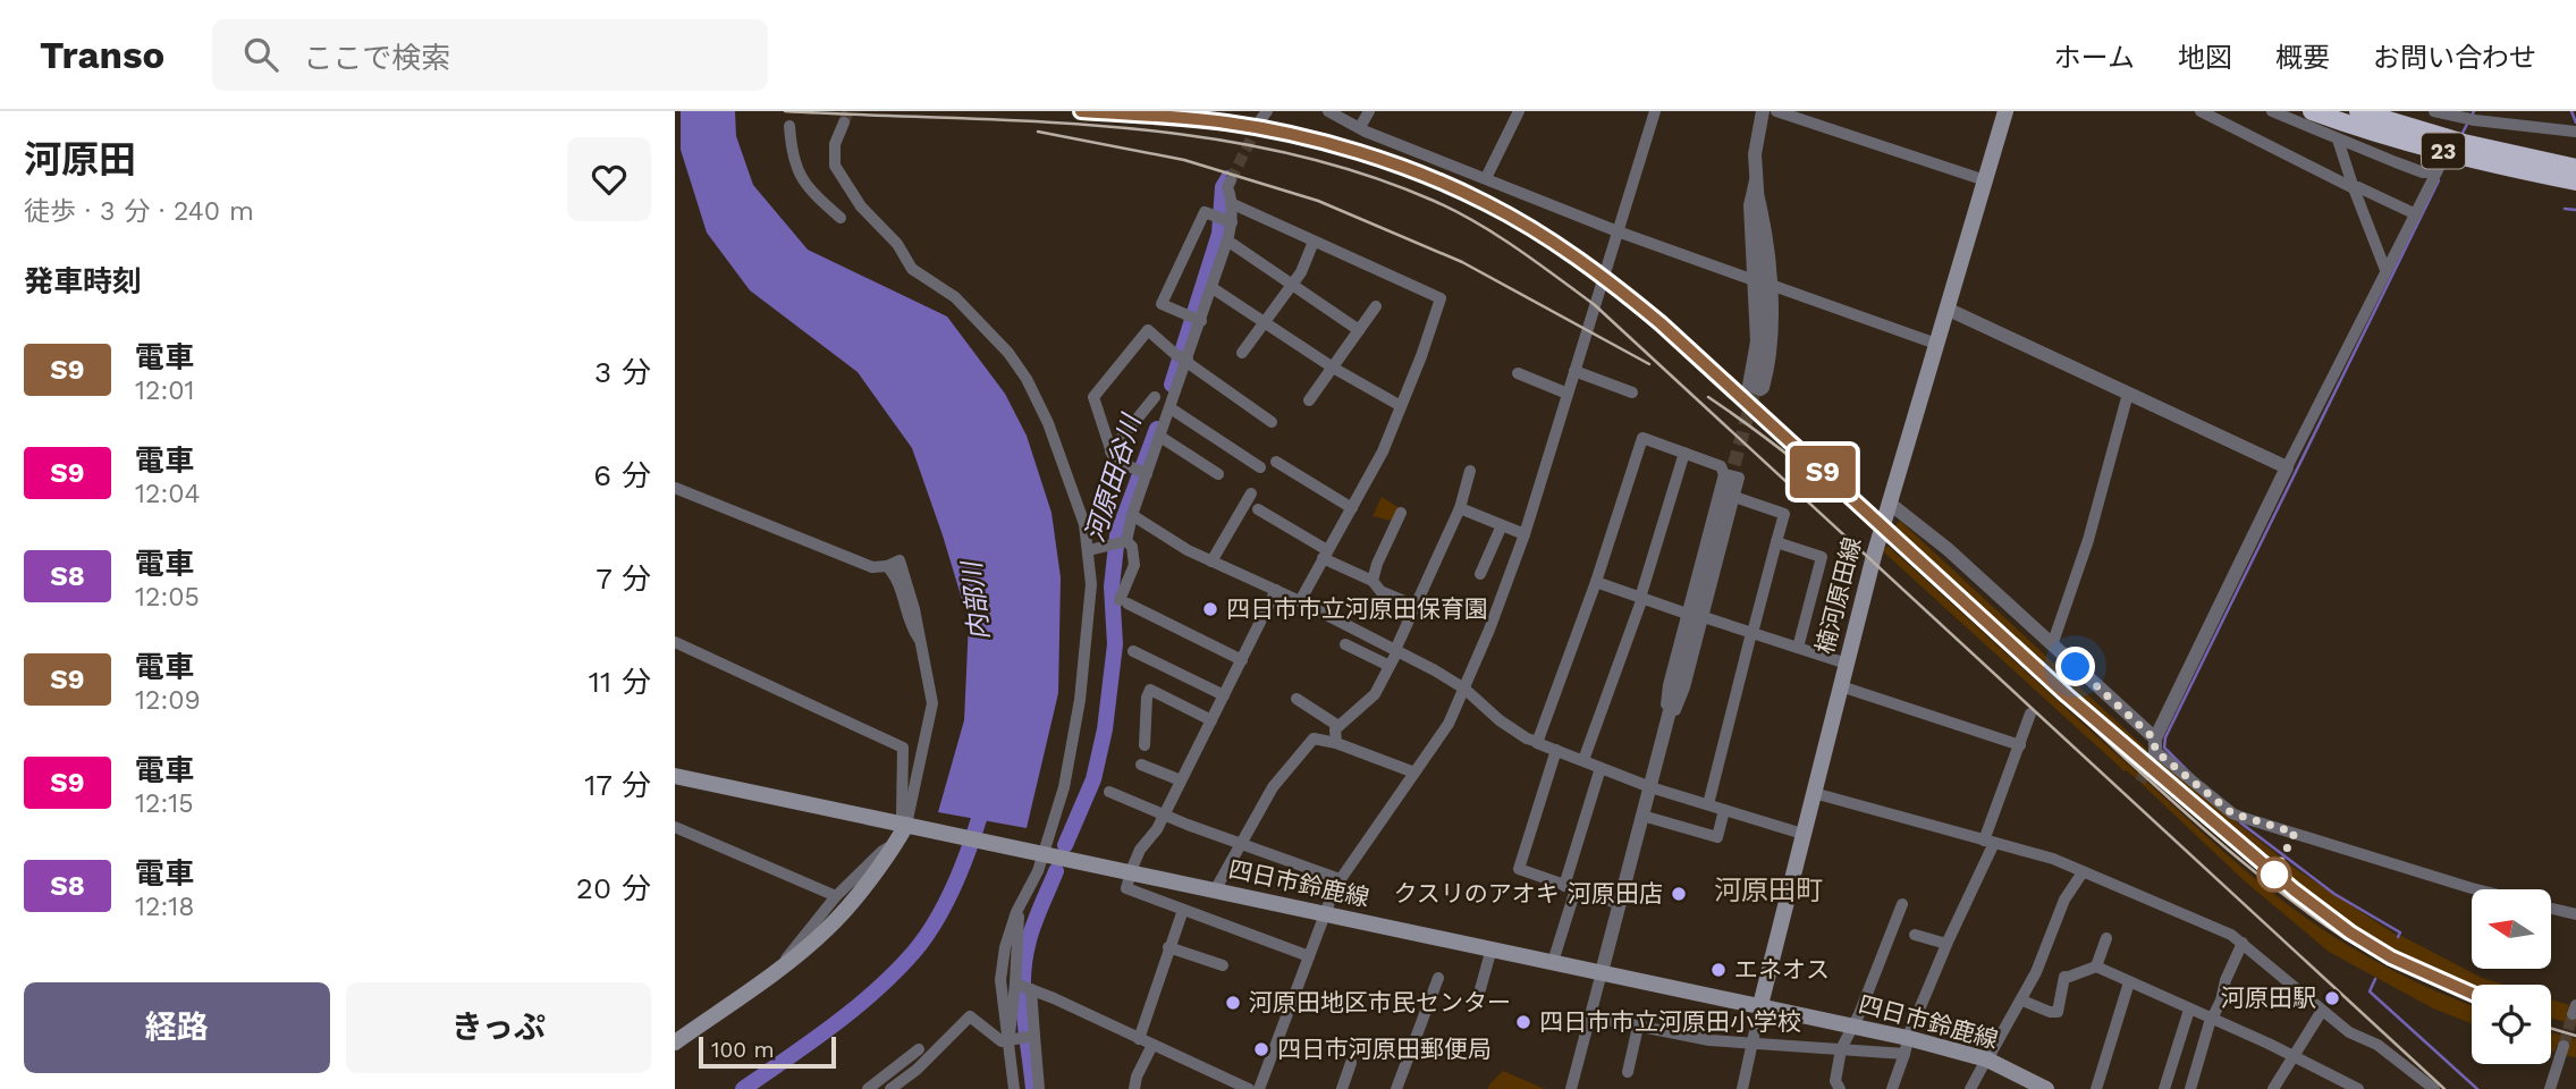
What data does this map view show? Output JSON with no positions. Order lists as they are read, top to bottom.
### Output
{
  "streets": {
    "highway": ["23"],
    "main road": ["楠河原田線", "四日市鈴鹿線"]
  },
  "crossings": [
    ["楠河原田線", "四日市鈴鹿線"]
  ],
  "districts": ["河原田町"],
  "water": ["河原田谷川", "内部川"],
  "places": [
    "四日市市立河原田保育園",
    "クスリのアオキ 河原田店",
    "エネオス",
    "河原田駅",
    "河原田地区市民センター",
    "四日市市立河原田小学校",
    "四日市河原田郵便局"
  ],
  "scale_bar": "100 m",
  "north": "left",
  "page": {
    "header": "Transo",
    "search": "ここで検索",
    "nav": [
      "ホーム",
      "地図",
      "概要",
      "お問い合わせ"
    ],
    "heading": [
      ["河原田", "徒歩 · 3 分 · 240 m"],
      "発車時刻"
    ],
    "on_map": "S9",
    "list": [
      {
        "mark": "S9",
        "name": "電車",
        "note": "12:01",
        "value": "3 分"
      },
      {
        "mark": "S9",
        "name": "電車",
        "note": "12:04",
        "value": "6 分"
      },
      {
        "mark": "S8",
        "name": "電車",
        "note": "12:05",
        "value": "7 分"
      },
      {
        "mark": "S9",
        "name": "電車",
        "note": "12:09",
        "value": "11 分"
      },
      {
        "mark": "S9",
        "name": "電車",
        "note": "12:15",
        "value": "17 分"
      },
      {
        "mark": "S8",
        "name": "電車",
        "note": "12:18",
        "value": "20 分"
      }
    ],
    "buttons": ["経路", "きっぷ"],
    "scale": "100 m"
  }
}
